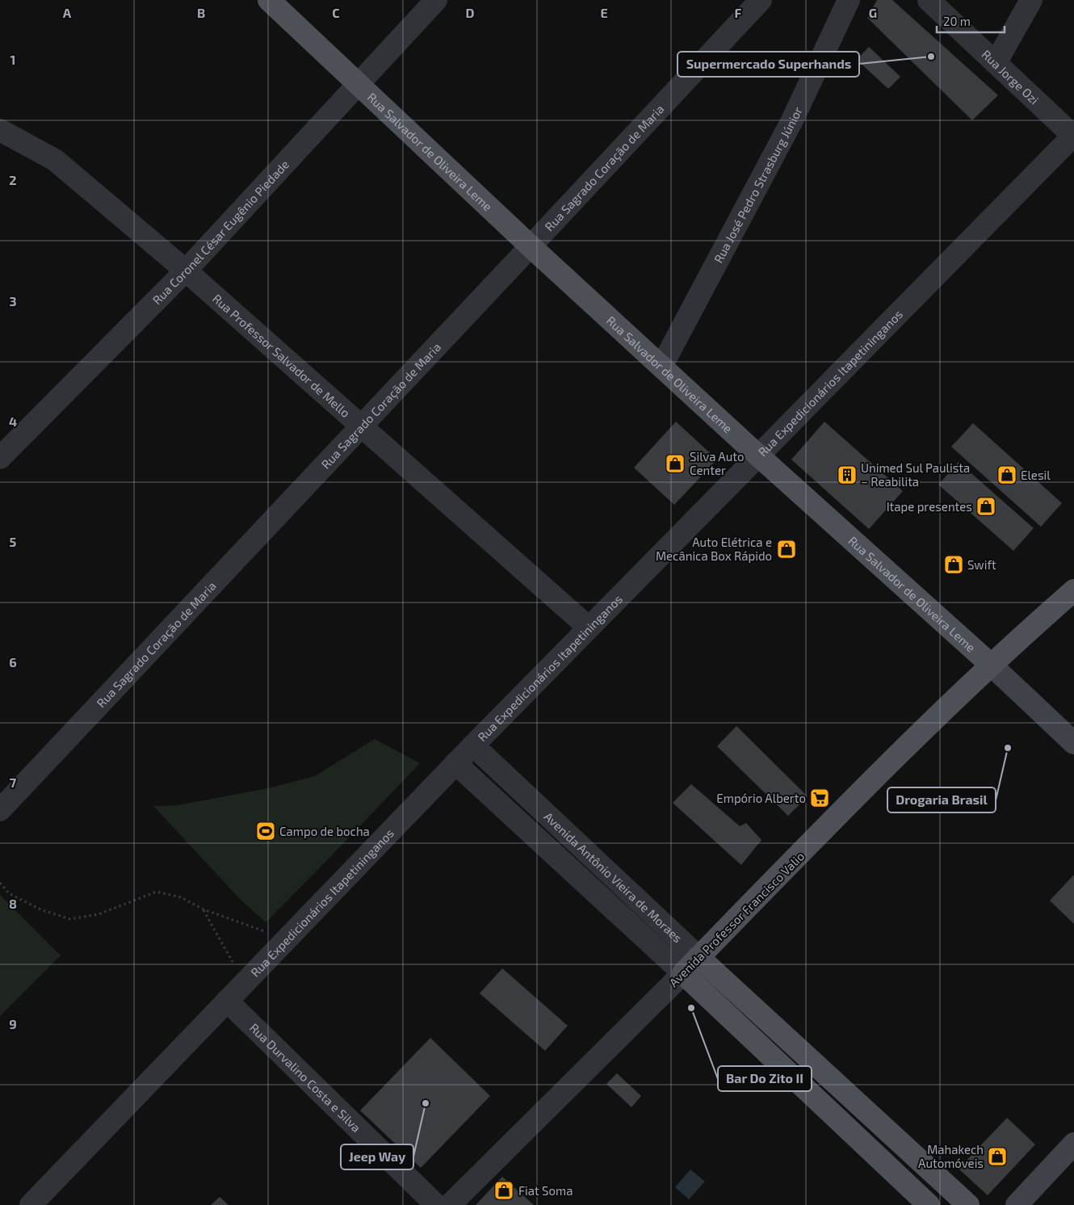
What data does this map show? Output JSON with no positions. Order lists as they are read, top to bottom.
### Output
{
  "streets": {
    "main road": ["Rua Salvador de Oliveira Leme", "Avenida Antônio Vieira de Moraes", "Avenida Professor Francisco Valio"],
    "street": [
      "Rua Jorge Ozi",
      "Rua Sagrado Coração de Maria",
      "Rua José Pedro Strasburg Júnior",
      "Rua Coronel César Eugênio Piedade",
      "Rua Professor Salvador de Mello",
      "Rua Expedicionários Itapetininganos",
      "Rua Durvalino Costa e Silva"
    ]
  },
  "crossings": [
    ["Rua Jorge Ozi", "Rua Expedicionários Itapetininganos"],
    ["Rua Salvador de Oliveira Leme", "Rua Sagrado Coração de Maria"],
    ["Rua Salvador de Oliveira Leme", "Rua José Pedro Strasburg Júnior"],
    ["Rua Salvador de Oliveira Leme", "Rua Coronel César Eugênio Piedade"],
    ["Rua Salvador de Oliveira Leme", "Rua Expedicionários Itapetininganos"],
    ["Rua Salvador de Oliveira Leme", "Avenida Professor Francisco Valio"],
    ["Rua Sagrado Coração de Maria", "Rua Professor Salvador de Mello"],
    ["Rua Coronel César Eugênio Piedade", "Rua Professor Salvador de Mello"],
    ["Rua Professor Salvador de Mello", "Rua Expedicionários Itapetininganos"],
    ["Rua Expedicionários Itapetininganos", "Avenida Antônio Vieira de Moraes"],
    ["Rua Expedicionários Itapetininganos", "Rua Durvalino Costa e Silva"],
    ["Avenida Antônio Vieira de Moraes", "Avenida Professor Francisco Valio"]
  ],
  "places": {
    "other": [
      "Supermercado Superhands",
      "Drogaria Brasil",
      "Bar Do Zito II",
      "Jeep Way"
    ],
    "shop": [
      "Silva Auto Center",
      "Elesil",
      "Itape presentes",
      "Auto Elétrica e Mecânica Box Rápido",
      "Swift",
      "Mahakech Automóveis",
      "Fiat Soma"
    ],
    "building": ["Unimed Sul Paulista – Reabilita"],
    "supermarket": ["Empório Alberto"],
    "sports": ["Campo de bocha"]
  },
  "scale_bar": "20 m",
  "grid": {
    "columns": [
      "A",
      "B",
      "C",
      "D",
      "E",
      "F",
      "G"
    ],
    "rows": [
      "1",
      "2",
      "3",
      "4",
      "5",
      "6",
      "7",
      "8",
      "9"
    ]
  }
}
